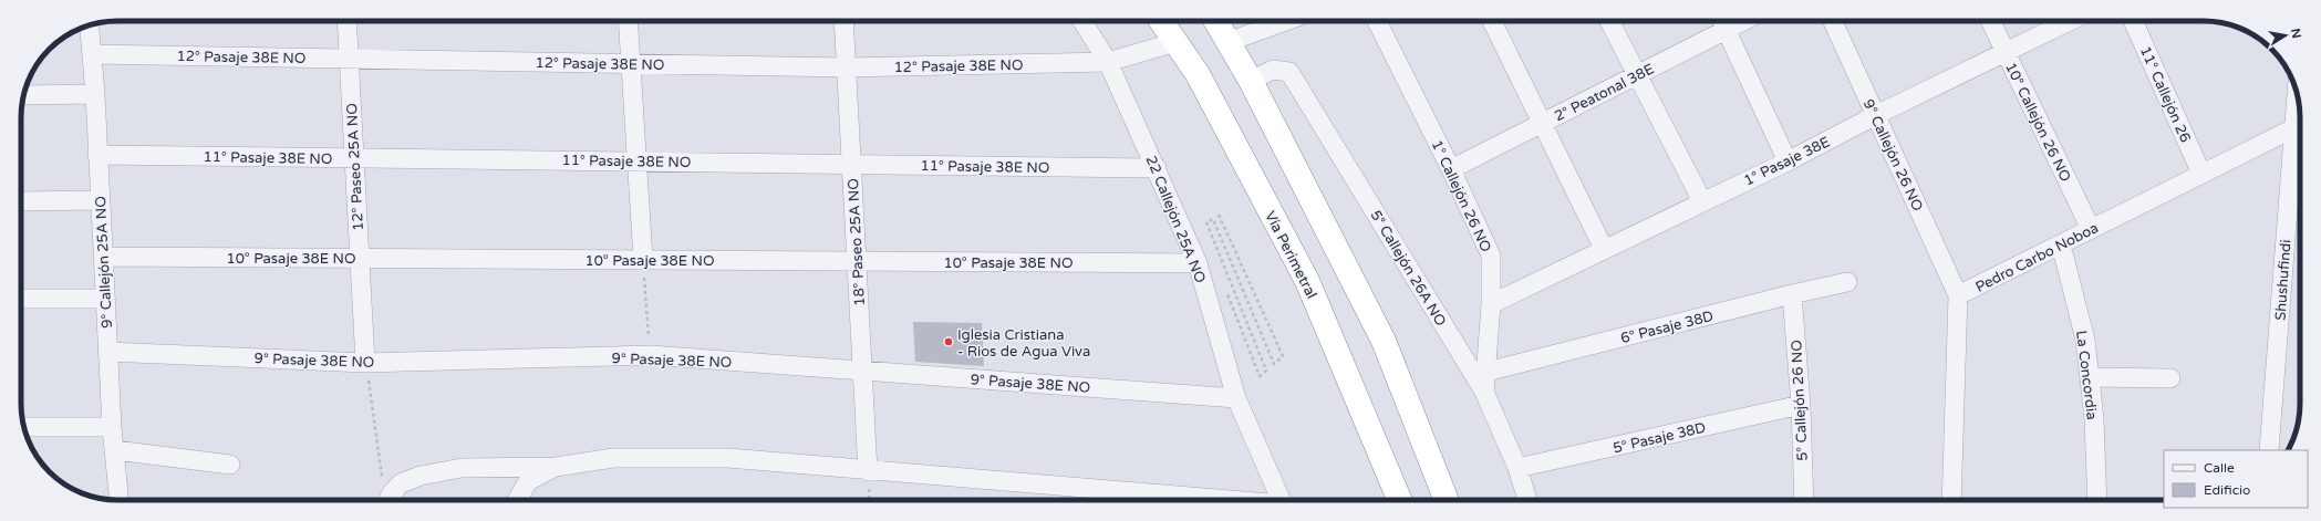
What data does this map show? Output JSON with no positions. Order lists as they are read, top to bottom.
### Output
{
  "streets": {
    "highway": ["Vía Perimetral"],
    "street": [
      "12° Pasaje 38E NO",
      "2° Peatonal 38E",
      "11° Callejón 26",
      "10° Callejón 26 NO",
      "9° Callejón 26 NO",
      "11° Pasaje 38E NO",
      "1° Pasaje 38E",
      "12° Paseo 25A NO",
      "1° Callejón 26 NO",
      "22 Callejón 25A NO",
      "18° Paseo 25A NO",
      "Pedro Carbo Noboa",
      "10° Pasaje 38E NO",
      "9° Callejón 25A NO",
      "5° Callejón 26A NO",
      "Shushufindi",
      "6° Pasaje 38D",
      "9° Pasaje 38E NO",
      "La Concordia",
      "5° Callejón 26 NO",
      "5° Pasaje 38D"
    ]
  },
  "crossings": [
    ["12° Pasaje 38E NO", "12° Paseo 25A NO"],
    ["12° Pasaje 38E NO", "22 Callejón 25A NO"],
    ["12° Pasaje 38E NO", "18° Paseo 25A NO"],
    ["12° Pasaje 38E NO", "Vía Perimetral"],
    ["12° Pasaje 38E NO", "9° Callejón 25A NO"],
    ["2° Peatonal 38E", "1° Callejón 26 NO"],
    ["11° Callejón 26", "Pedro Carbo Noboa"],
    ["10° Callejón 26 NO", "1° Pasaje 38E"],
    ["10° Callejón 26 NO", "Pedro Carbo Noboa"],
    ["9° Callejón 26 NO", "1° Pasaje 38E"],
    ["9° Callejón 26 NO", "Pedro Carbo Noboa"],
    ["11° Pasaje 38E NO", "12° Paseo 25A NO"],
    ["11° Pasaje 38E NO", "22 Callejón 25A NO"],
    ["11° Pasaje 38E NO", "18° Paseo 25A NO"],
    ["11° Pasaje 38E NO", "9° Callejón 25A NO"],
    ["1° Pasaje 38E", "1° Callejón 26 NO"],
    ["12° Paseo 25A NO", "10° Pasaje 38E NO"],
    ["12° Paseo 25A NO", "9° Pasaje 38E NO"],
    ["1° Callejón 26 NO", "5° Callejón 26A NO"],
    ["1° Callejón 26 NO", "6° Pasaje 38D"],
    ["22 Callejón 25A NO", "10° Pasaje 38E NO"],
    ["22 Callejón 25A NO", "9° Pasaje 38E NO"],
    ["18° Paseo 25A NO", "10° Pasaje 38E NO"],
    ["18° Paseo 25A NO", "9° Pasaje 38E NO"],
    ["Pedro Carbo Noboa", "Shushufindi"],
    ["Pedro Carbo Noboa", "La Concordia"],
    ["10° Pasaje 38E NO", "9° Callejón 25A NO"],
    ["9° Callejón 25A NO", "9° Pasaje 38E NO"],
    ["5° Callejón 26A NO", "5° Pasaje 38D"],
    ["6° Pasaje 38D", "5° Callejón 26 NO"],
    ["5° Callejón 26 NO", "5° Pasaje 38D"]
  ],
  "places": ["Iglesia Cristiana - Rios de Agua Viva"],
  "legend": ["Calle", "Edificio"],
  "north": "right"
}
